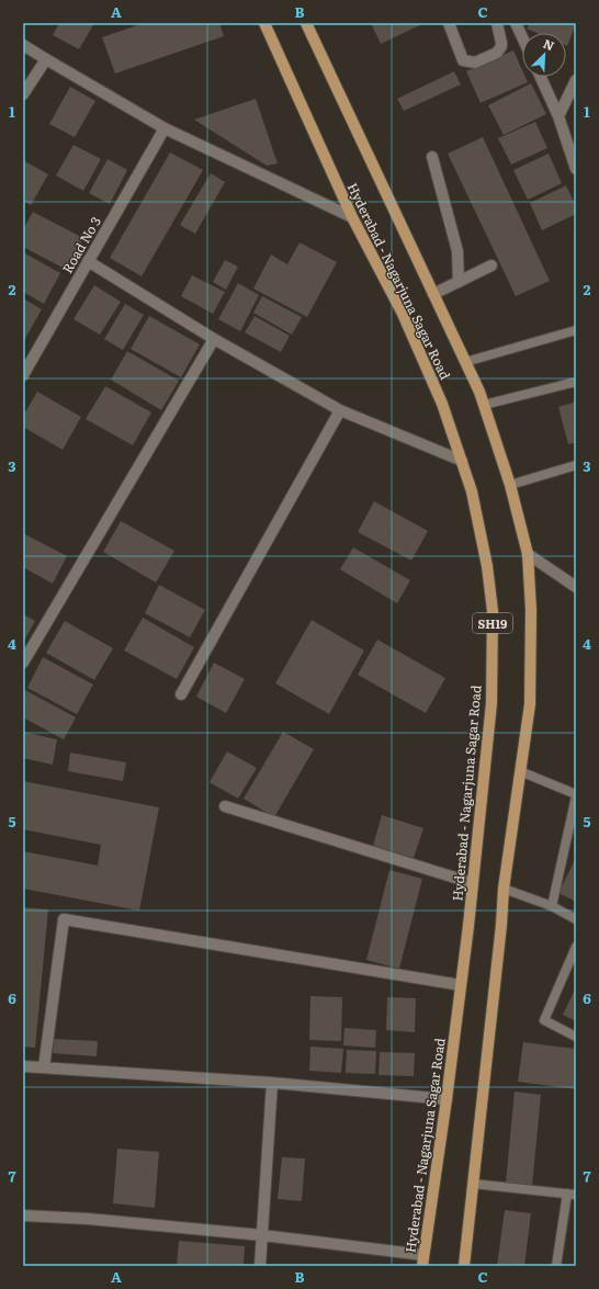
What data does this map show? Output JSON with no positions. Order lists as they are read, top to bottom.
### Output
{
  "streets": {
    "main road": ["Hyderabad - Nagarjuna Sagar Road", "SH19"],
    "street": ["Road No 3"]
  },
  "north": "top right",
  "grid": {
    "columns": ["A", "B", "C"],
    "rows": [
      "1",
      "2",
      "3",
      "4",
      "5",
      "6",
      "7"
    ]
  }
}
